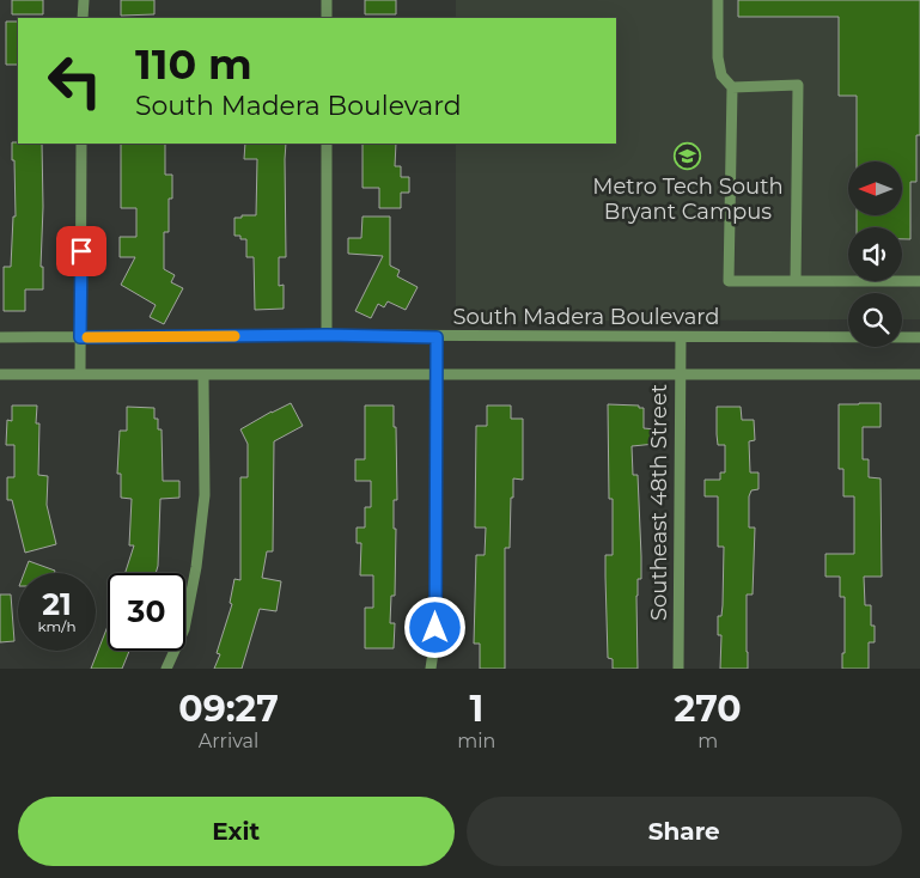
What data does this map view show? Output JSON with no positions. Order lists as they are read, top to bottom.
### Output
{
  "streets": {
    "street": ["South Madera Boulevard", "Southeast 48th Street"]
  },
  "crossings": [
    ["South Madera Boulevard", "Southeast 48th Street"]
  ],
  "places": {
    "school or university": ["Metro Tech South Bryant Campus"]
  },
  "north": "left",
  "page": {
    "turn": ["110 m", "South Madera Boulevard"],
    "speed": "21 km/h",
    "limit": "30",
    "eta": [
      "09:27",
      "Arrival",
      "1",
      "min",
      "270",
      "m"
    ],
    "buttons": ["Exit", "Share"]
  }
}
